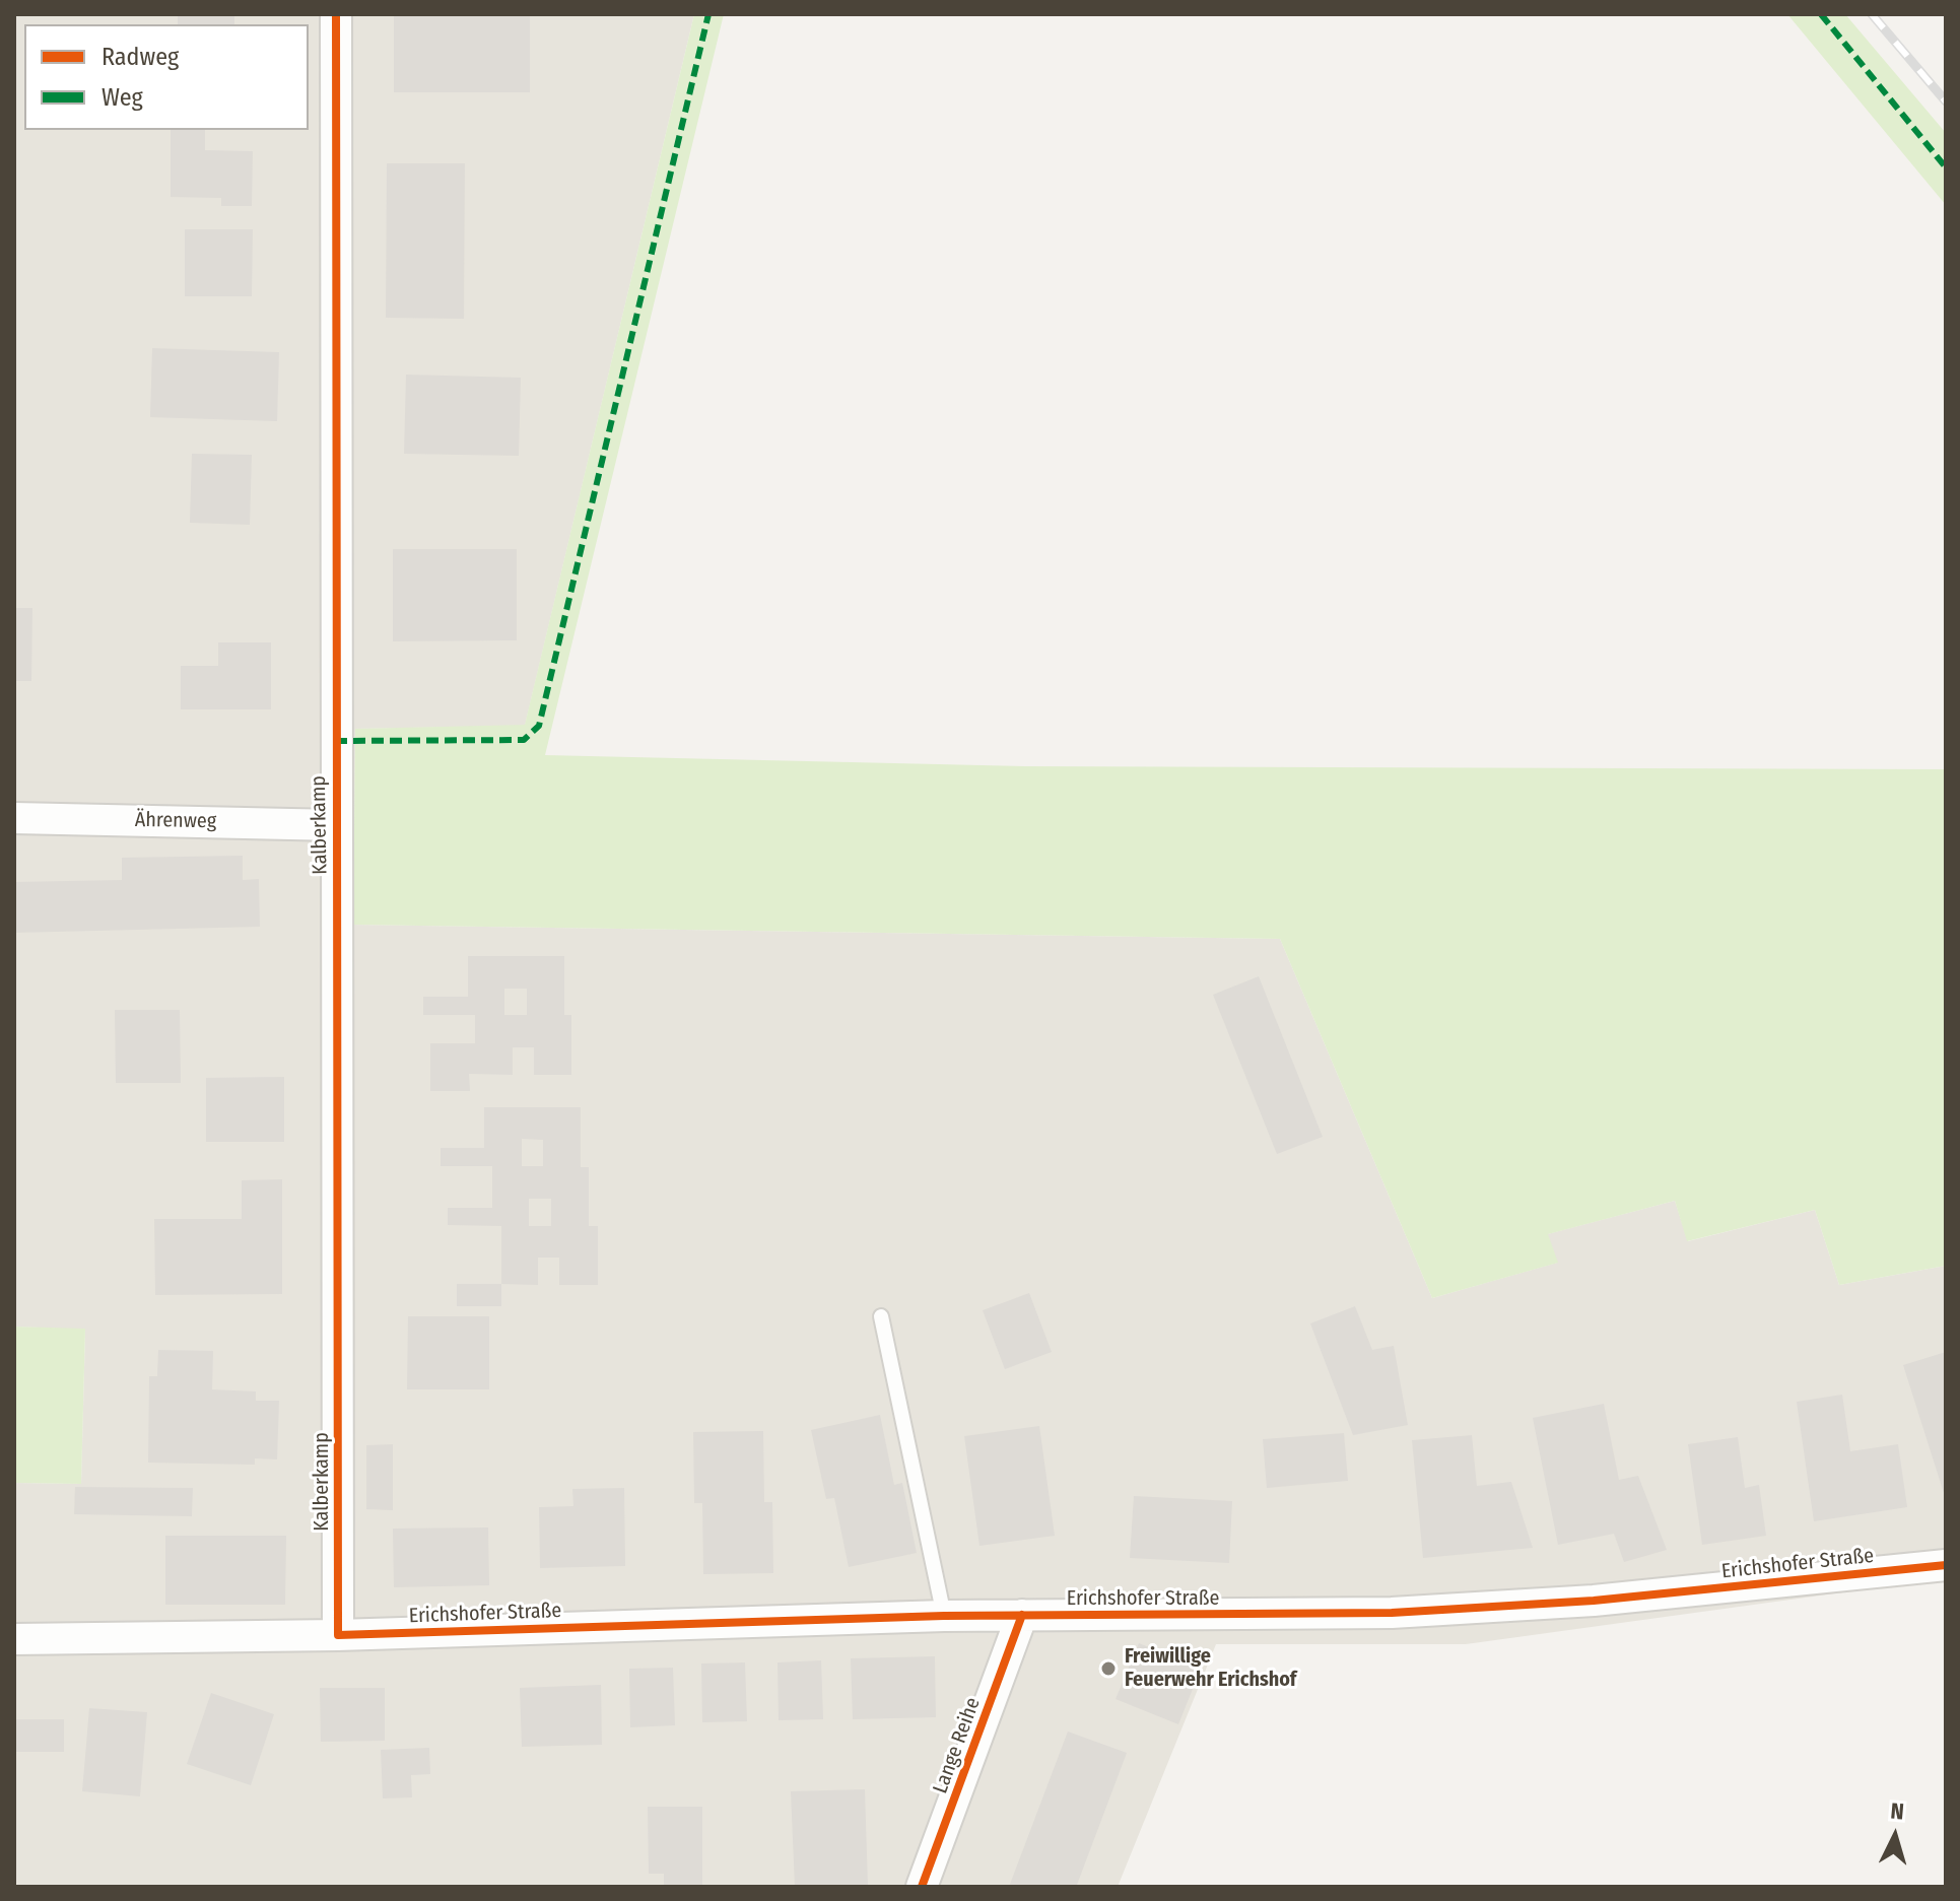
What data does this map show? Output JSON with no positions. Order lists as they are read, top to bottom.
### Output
{
  "streets": {
    "street": [
      "Ährenweg",
      "Kalberkamp",
      "Erichshofer Straße",
      "Lange Reihe"
    ]
  },
  "crossings": [
    ["Ährenweg", "Kalberkamp"],
    ["Kalberkamp", "Erichshofer Straße"],
    ["Erichshofer Straße", "Lange Reihe"]
  ],
  "places": ["Freiwillige Feuerwehr Erichshof"],
  "legend": ["Radweg", "Weg"],
  "north": "top"
}
